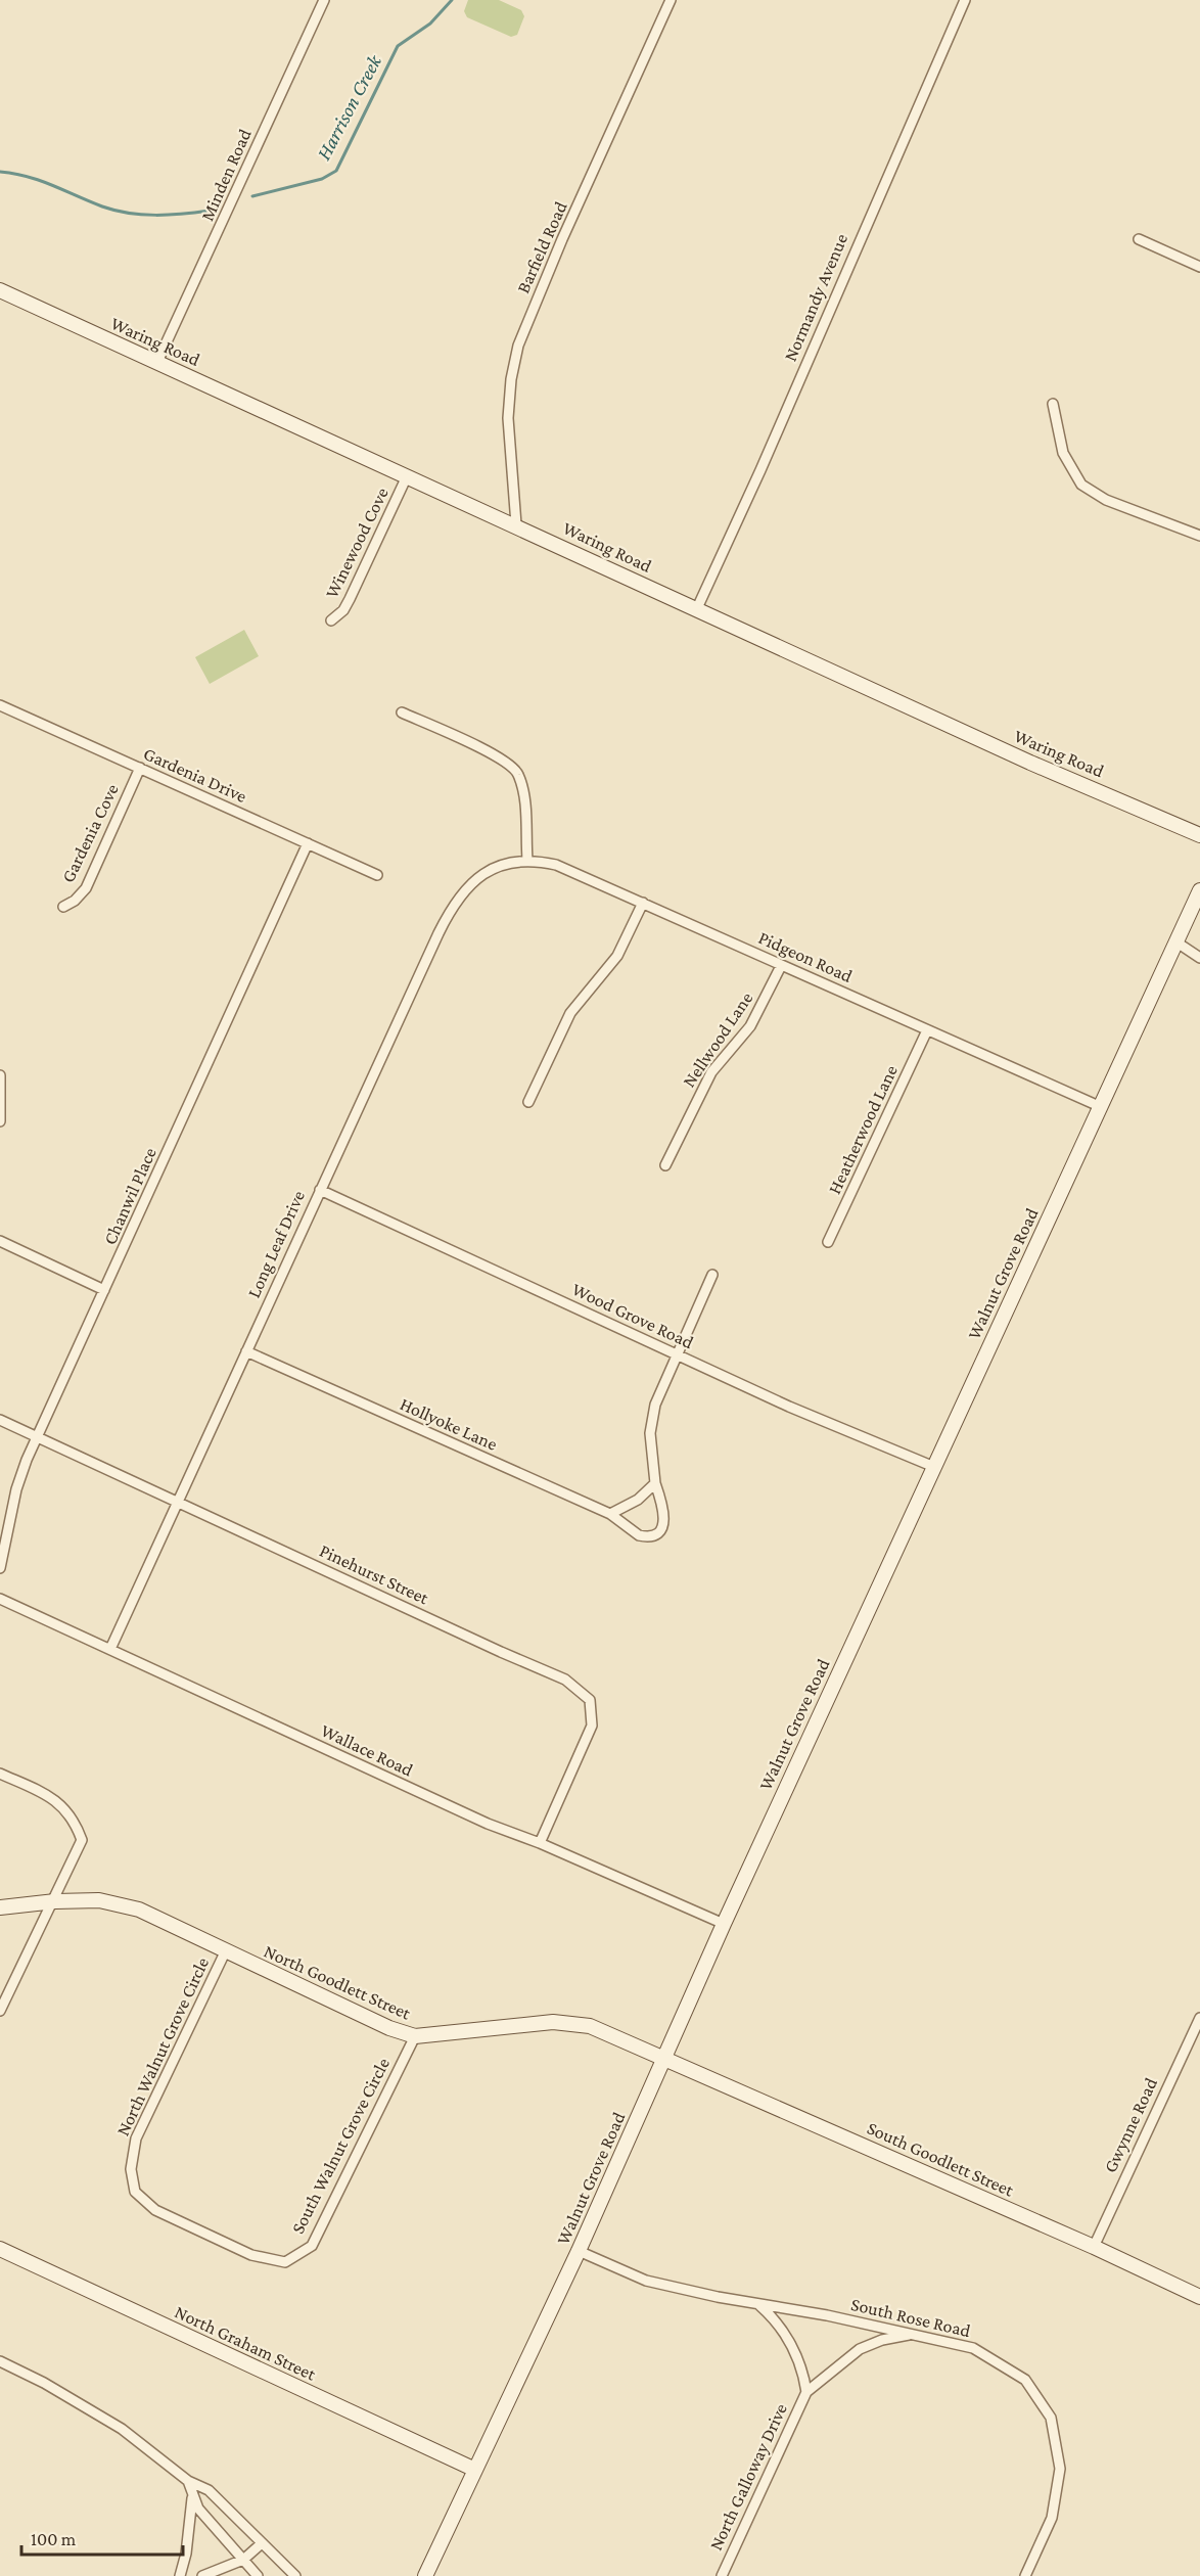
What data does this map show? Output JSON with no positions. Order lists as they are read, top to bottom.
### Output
{
  "streets": {
    "main road": [
      "Waring Road",
      "Walnut Grove Road",
      "North Goodlett Street",
      "South Goodlett Street",
      "North Graham Street"
    ],
    "street": [
      "Minden Road",
      "Barfield Road",
      "Normandy Avenue",
      "Winewood Cove",
      "Gardenia Drive",
      "Gardenia Cove",
      "Pidgeon Road",
      "Nellwood Lane",
      "Heatherwood Lane",
      "Chanwil Place",
      "Long Leaf Drive",
      "Wood Grove Road",
      "Hollyoke Lane",
      "Pinehurst Street",
      "Wallace Road",
      "North Walnut Grove Circle",
      "Gwynne Road",
      "South Walnut Grove Circle",
      "South Rose Road",
      "North Galloway Drive"
    ]
  },
  "crossings": [
    ["Minden Road", "Waring Road"],
    ["Barfield Road", "Waring Road"],
    ["Normandy Avenue", "Waring Road"],
    ["Waring Road", "Winewood Cove"],
    ["Gardenia Drive", "Gardenia Cove"],
    ["Gardenia Drive", "Chanwil Place"],
    ["Pidgeon Road", "Nellwood Lane"],
    ["Pidgeon Road", "Heatherwood Lane"],
    ["Pidgeon Road", "Long Leaf Drive"],
    ["Pidgeon Road", "Walnut Grove Road"],
    ["Chanwil Place", "Pinehurst Street"],
    ["Long Leaf Drive", "Wood Grove Road"],
    ["Long Leaf Drive", "Hollyoke Lane"],
    ["Long Leaf Drive", "Pinehurst Street"],
    ["Long Leaf Drive", "Wallace Road"],
    ["Walnut Grove Road", "Wood Grove Road"],
    ["Walnut Grove Road", "Wallace Road"],
    ["Walnut Grove Road", "North Goodlett Street"],
    ["Walnut Grove Road", "South Goodlett Street"],
    ["Walnut Grove Road", "South Rose Road"],
    ["Walnut Grove Road", "North Graham Street"],
    ["Pinehurst Street", "Wallace Road"],
    ["North Goodlett Street", "North Walnut Grove Circle"],
    ["North Goodlett Street", "South Walnut Grove Circle"],
    ["North Goodlett Street", "South Goodlett Street"],
    ["North Walnut Grove Circle", "South Walnut Grove Circle"],
    ["Gwynne Road", "South Goodlett Street"],
    ["South Rose Road", "North Galloway Drive"]
  ],
  "water": ["Harrison Creek"],
  "scale_bar": "100 m"
}
